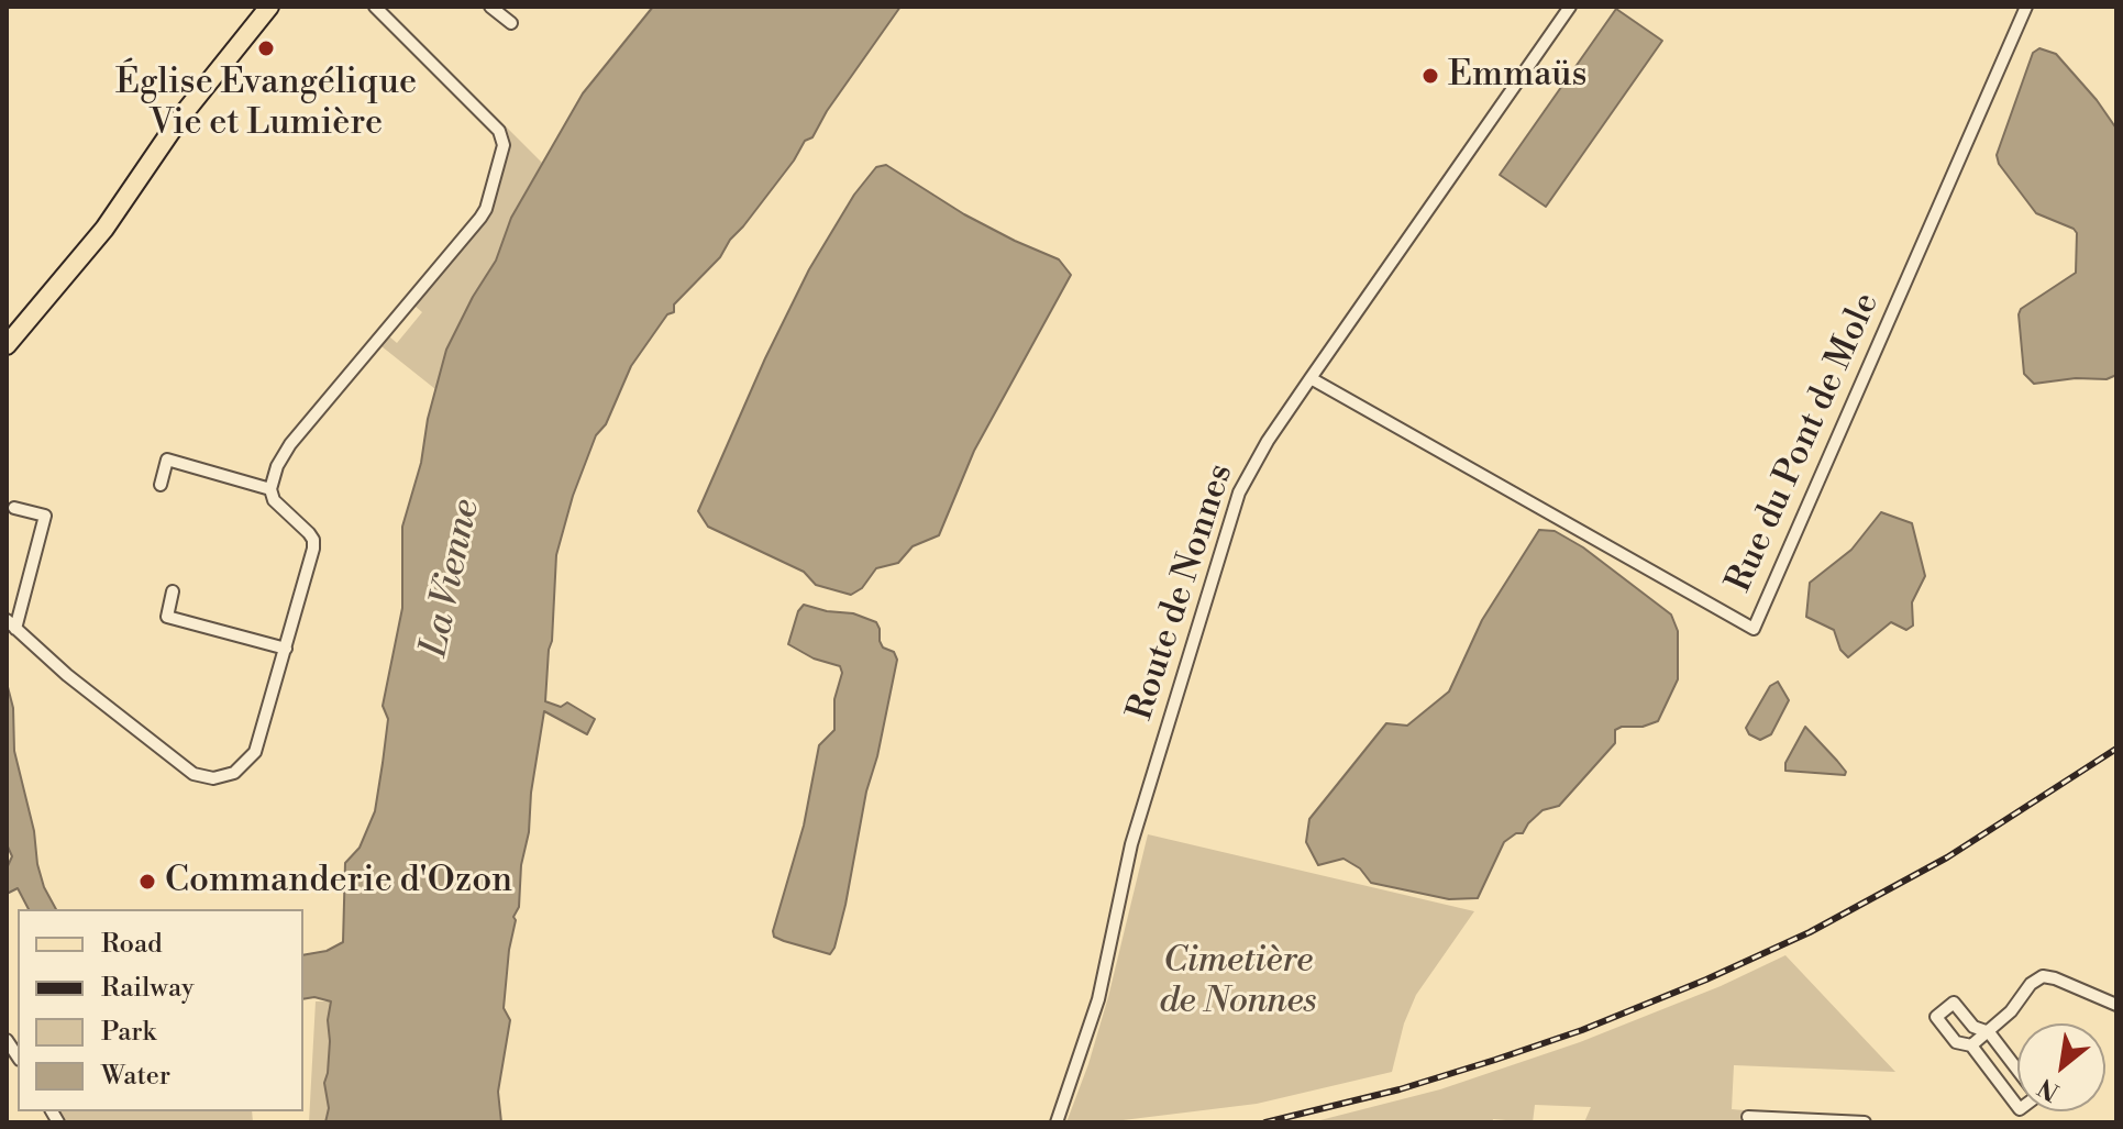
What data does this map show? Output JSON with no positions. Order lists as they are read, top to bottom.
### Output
{
  "streets": {
    "street": ["Rue du Pont de Mole", "Route de Nonnes"]
  },
  "crossings": [
    ["Rue du Pont de Mole", "Route de Nonnes"]
  ],
  "water": ["La Vienne"],
  "parks": ["Cimetière de Nonnes"],
  "places": ["Église Evangélique Vie et Lumière", "Emmaüs", "Commanderie d'Ozon"],
  "legend": [
    "Road",
    "Railway",
    "Park",
    "Water"
  ],
  "north": "bottom left"
}
